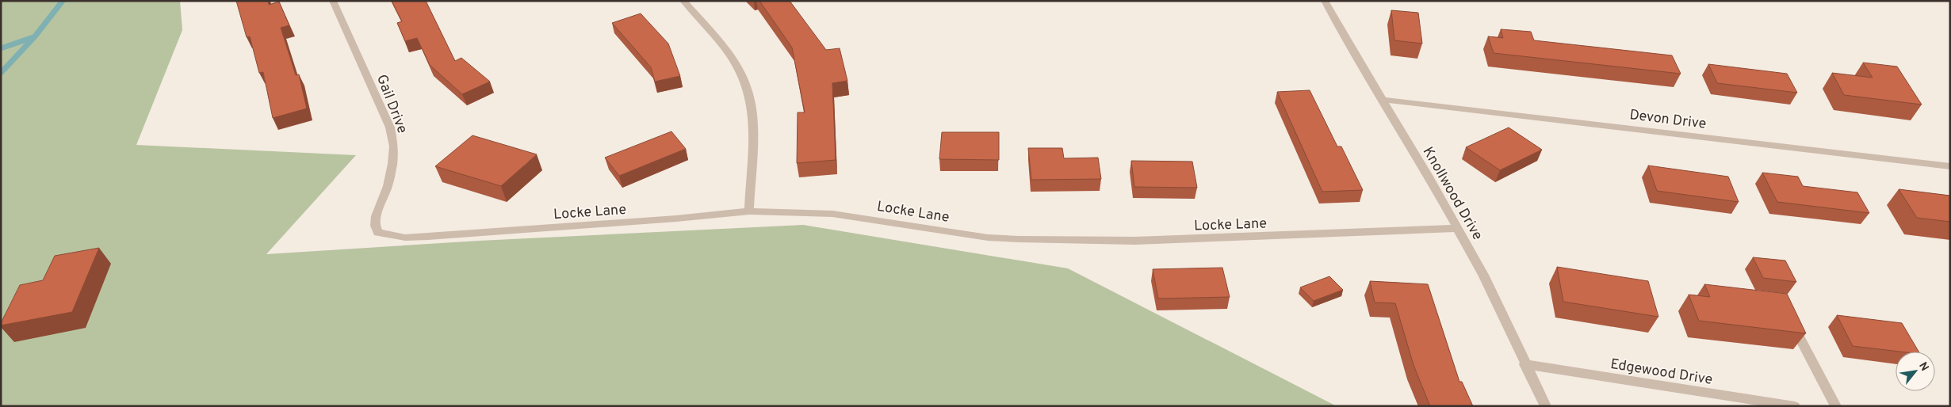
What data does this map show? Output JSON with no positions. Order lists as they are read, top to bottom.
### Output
{
  "streets": {
    "street": [
      "Gail Drive",
      "Devon Drive",
      "Knollwood Drive",
      "Locke Lane",
      "Edgewood Drive"
    ]
  },
  "crossings": [
    ["Gail Drive", "Locke Lane"],
    ["Devon Drive", "Knollwood Drive"],
    ["Knollwood Drive", "Locke Lane"],
    ["Knollwood Drive", "Edgewood Drive"]
  ],
  "north": "top right"
}
